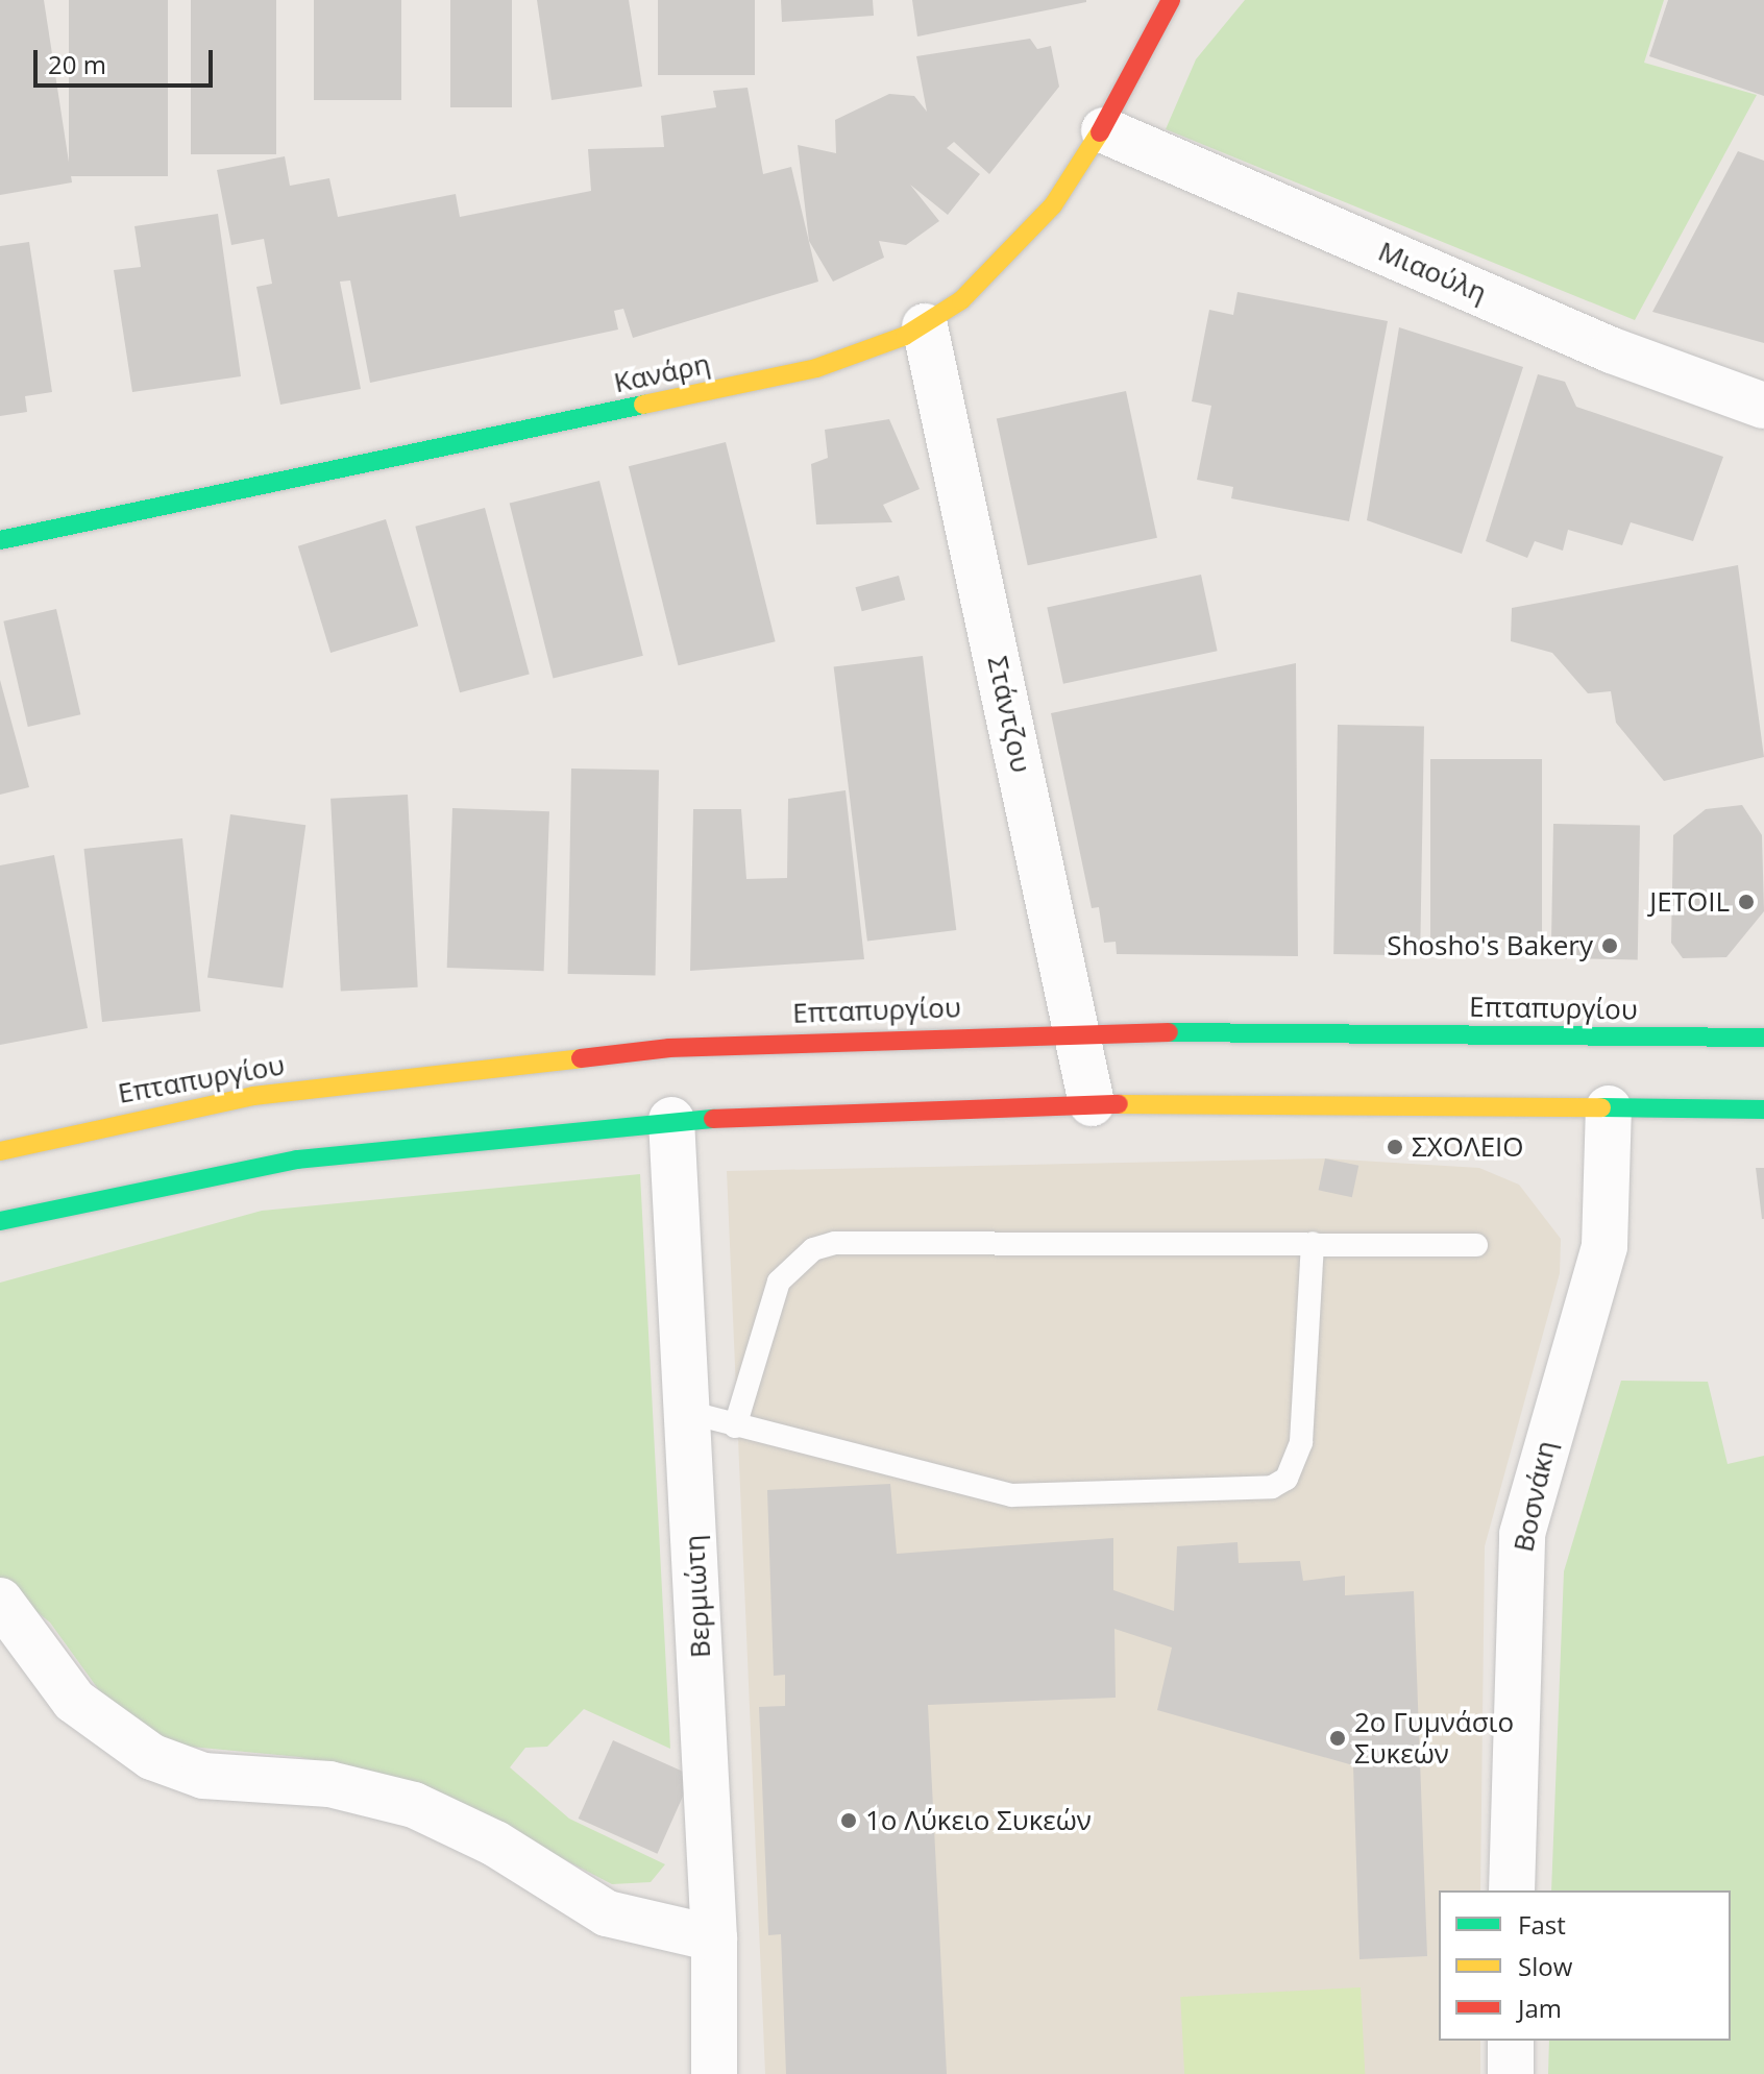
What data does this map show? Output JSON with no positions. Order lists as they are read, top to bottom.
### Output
{
  "streets": {
    "main road": ["Κανάρη", "Επταπυργίου"],
    "street": [
      "Μιαούλη",
      "Στάντζου",
      "Βοσνάκη",
      "Βερμιώτη"
    ]
  },
  "crossings": [
    ["Μιαούλη", "Κανάρη"],
    ["Κανάρη", "Στάντζου"],
    ["Στάντζου", "Επταπυργίου"]
  ],
  "places": [
    "JETOIL",
    "Shosho's Bakery",
    "ΣΧΟΛΕΙΟ",
    "2ο Γυμνάσιο Συκεών",
    "1ο Λύκειο Συκεών"
  ],
  "legend": ["Fast", "Slow", "Jam"],
  "scale_bar": "20 m"
}
